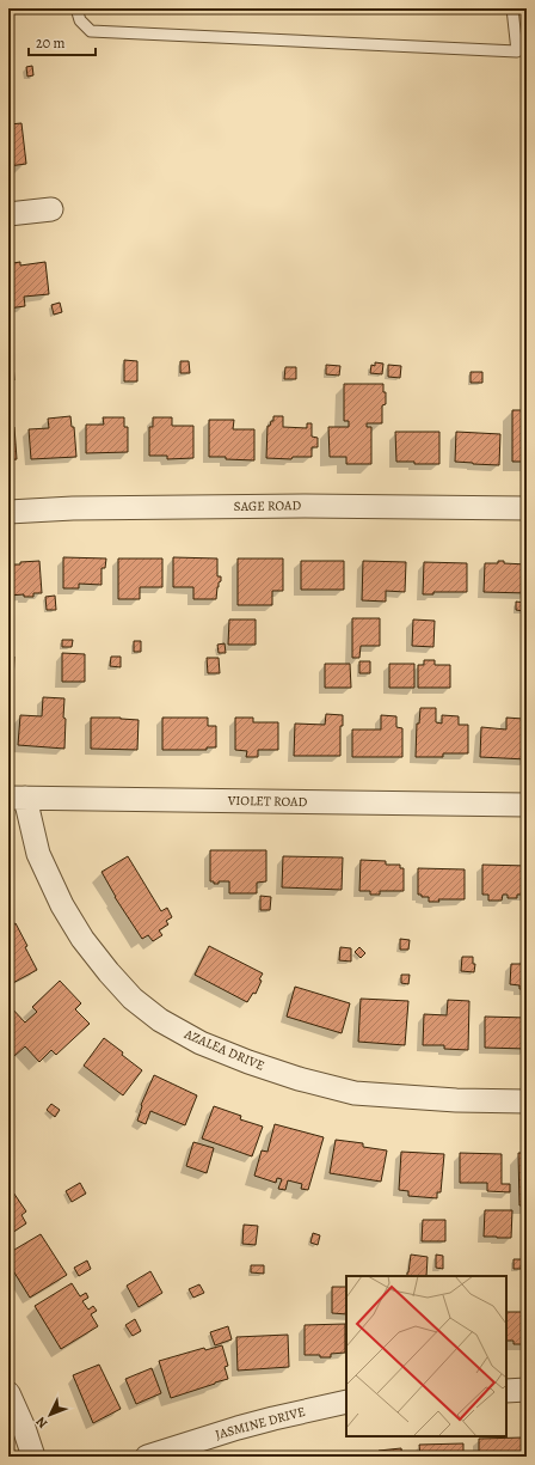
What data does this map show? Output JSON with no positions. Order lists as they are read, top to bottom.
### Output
{
  "streets": {
    "street": [
      "SAGE ROAD",
      "VIOLET ROAD",
      "AZALEA DRIVE",
      "JASMINE DRIVE"
    ]
  },
  "crossings": [
    ["VIOLET ROAD", "AZALEA DRIVE"]
  ],
  "scale_bar": "20 m",
  "north": "bottom left"
}
